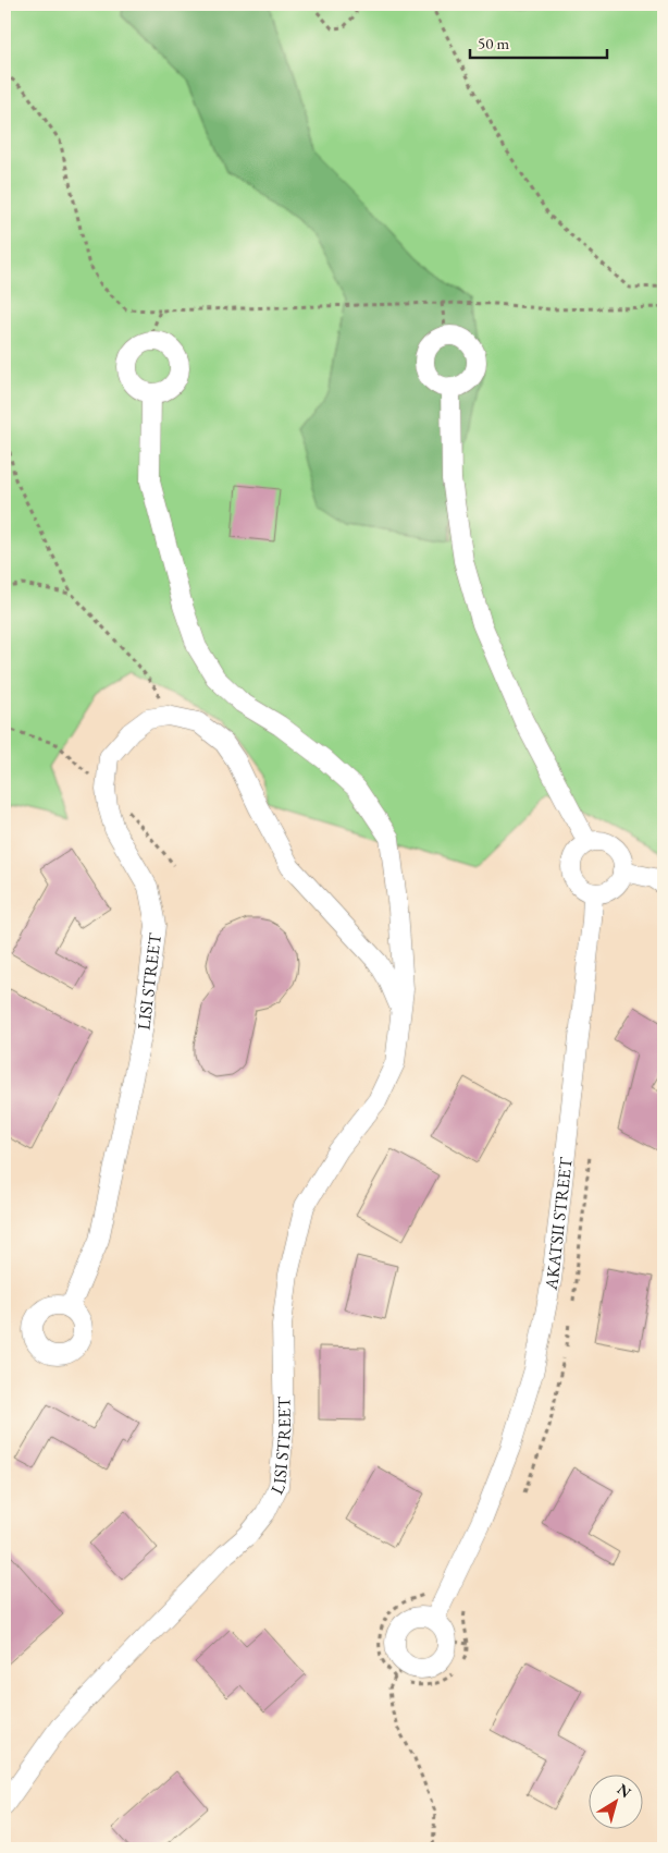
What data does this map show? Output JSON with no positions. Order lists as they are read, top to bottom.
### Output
{
  "streets": {
    "street": ["LISI STREET", "AKATSII STREET"]
  },
  "scale_bar": "50 m",
  "north": "top right"
}
